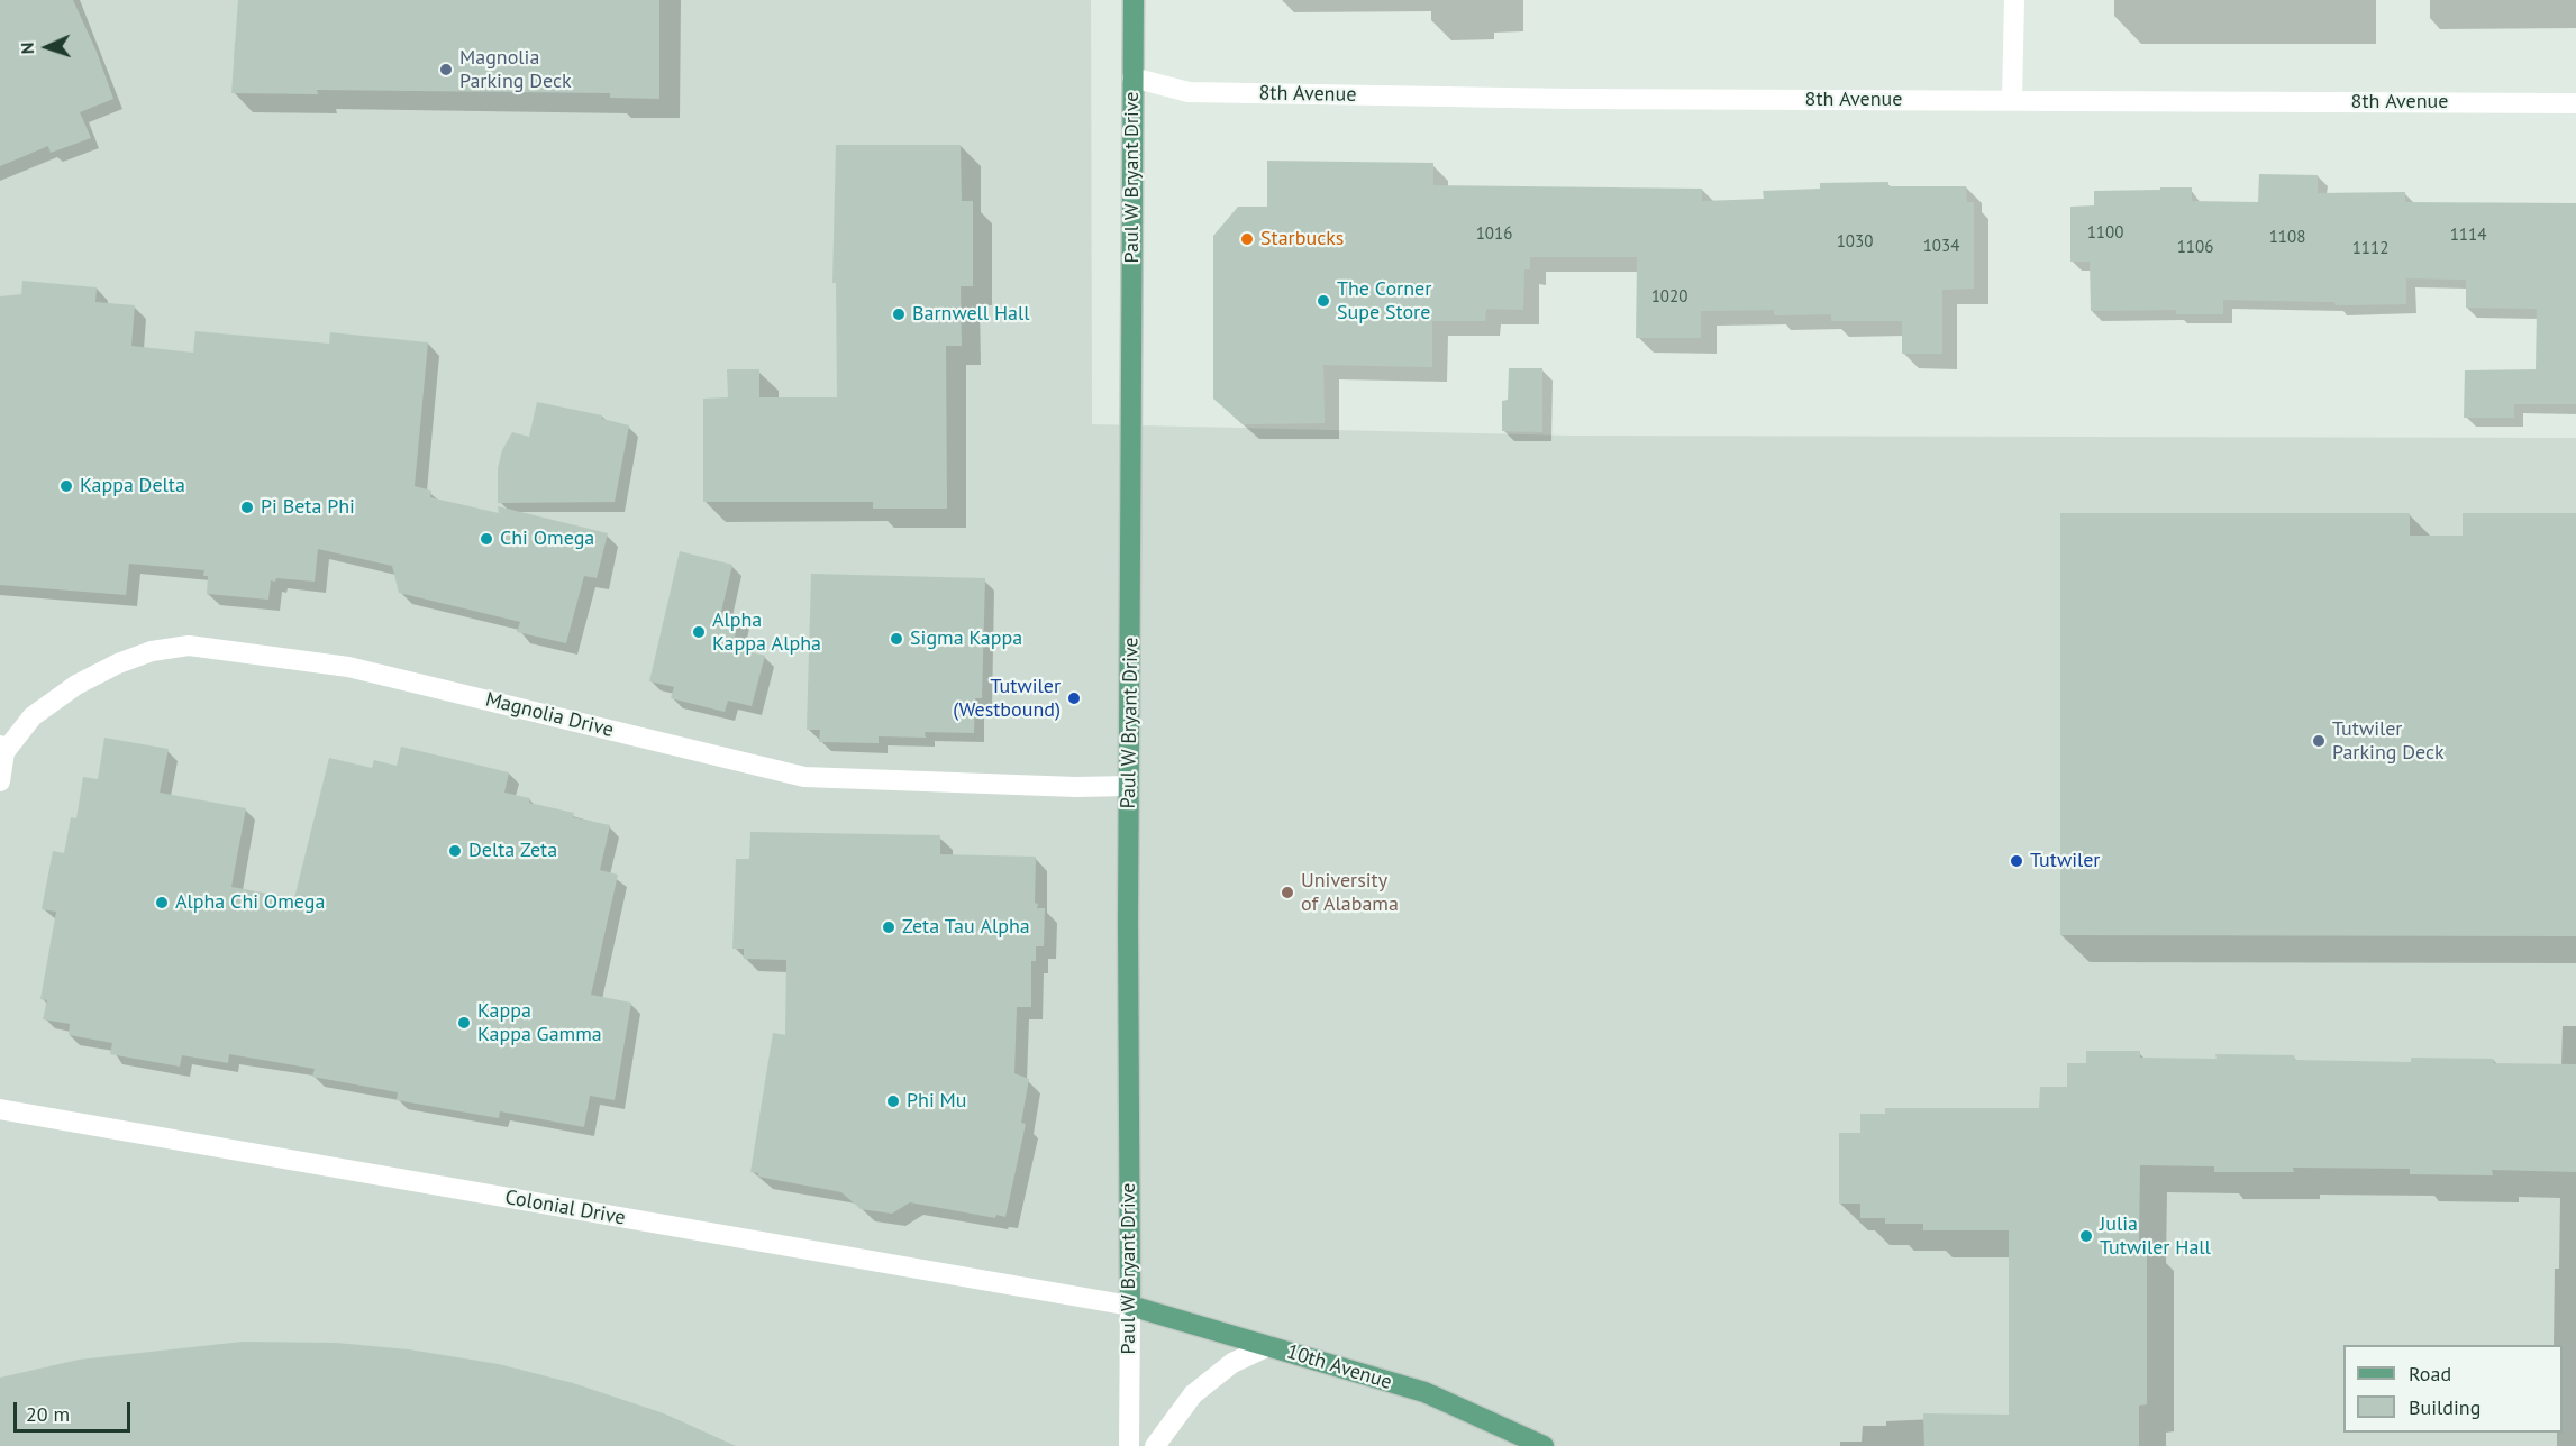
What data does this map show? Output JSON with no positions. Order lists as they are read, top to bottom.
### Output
{
  "streets": {
    "main road": ["Paul W Bryant Drive", "10th Avenue"],
    "street": ["8th Avenue", "Magnolia Drive", "Colonial Drive"]
  },
  "crossings": [
    ["8th Avenue", "Paul W Bryant Drive"],
    ["Paul W Bryant Drive", "Magnolia Drive"],
    ["Paul W Bryant Drive", "Colonial Drive"],
    ["Paul W Bryant Drive", "10th Avenue"],
    ["Colonial Drive", "10th Avenue"]
  ],
  "places": [
    "Magnolia Parking Deck",
    "Starbucks",
    "The Corner Supe Store",
    "Barnwell Hall",
    "Kappa Delta",
    "Pi Beta Phi",
    "Chi Omega",
    "Alpha Kappa Alpha",
    "Sigma Kappa",
    "Tutwiler (Westbound)",
    "Tutwiler Parking Deck",
    "Delta Zeta",
    "Tutwiler",
    "University of Alabama",
    "Alpha Chi Omega",
    "Zeta Tau Alpha",
    "Kappa Kappa Gamma",
    "Phi Mu",
    "Julia Tutwiler Hall"
  ],
  "house_numbers": [
    "1100",
    "1016",
    "1114",
    "1108",
    "1030",
    "1034",
    "1106",
    "1112",
    "1020"
  ],
  "legend": ["Road", "Building"],
  "scale_bar": "20 m",
  "north": "left"
}
